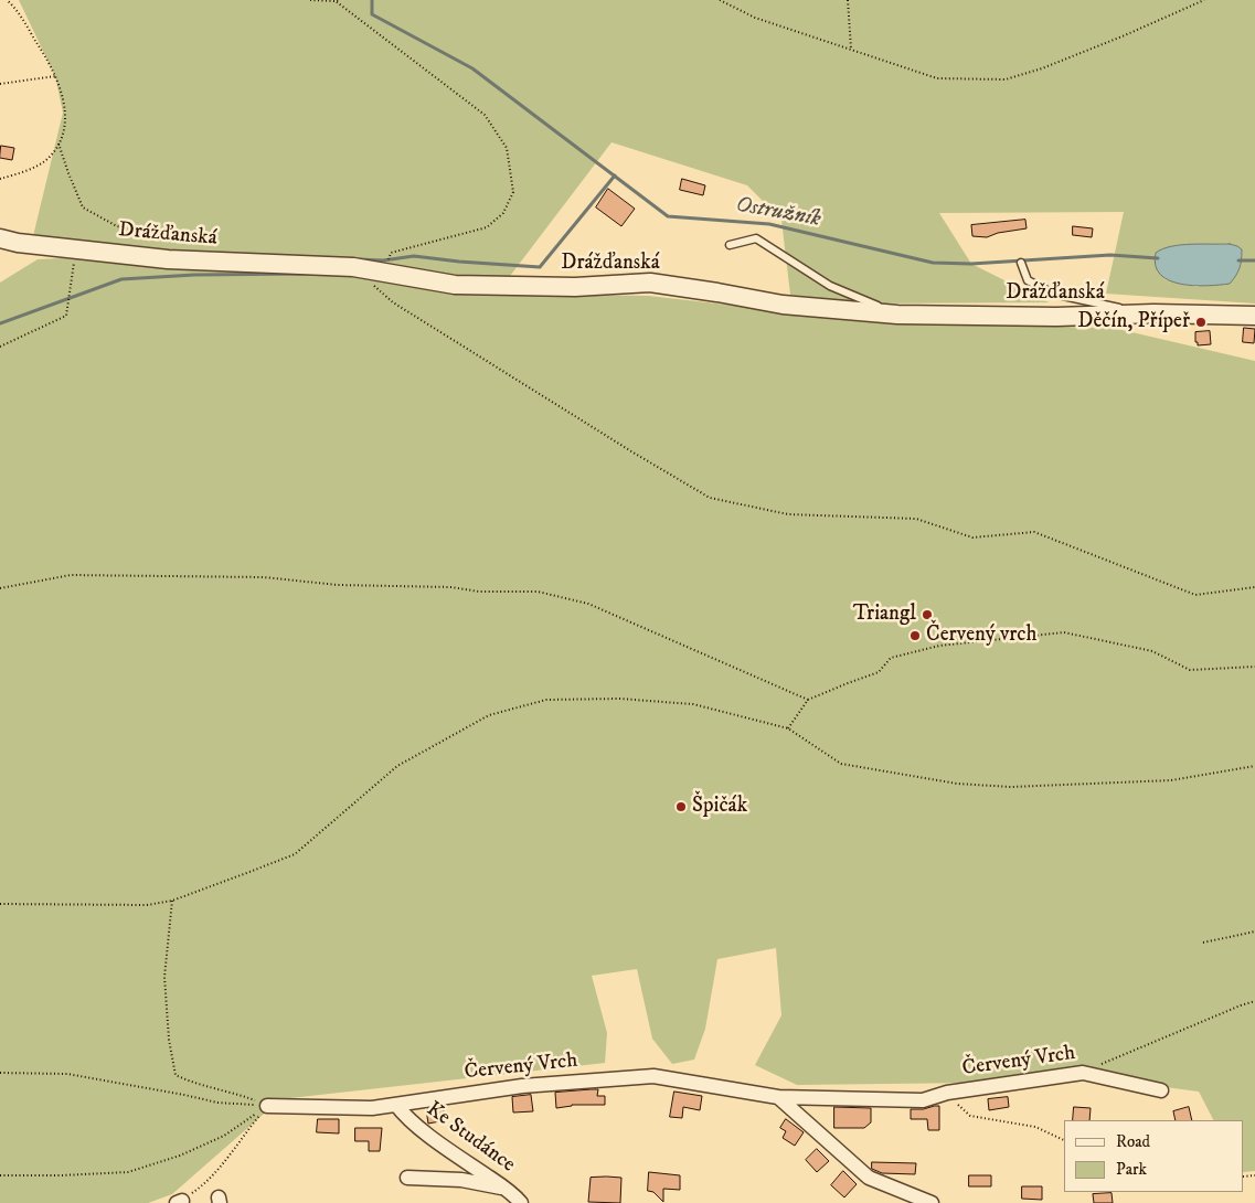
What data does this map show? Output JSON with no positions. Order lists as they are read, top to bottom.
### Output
{
  "streets": {
    "street": ["Drážďanská", "Červený Vrch", "Ke Studánce"]
  },
  "crossings": [
    ["Červený Vrch", "Ke Studánce"]
  ],
  "water": ["Ostružník"],
  "places": [
    "Děčín, Přípeř",
    "Triangl",
    "Červený vrch",
    "Špičák"
  ],
  "legend": ["Road", "Park"]
}
